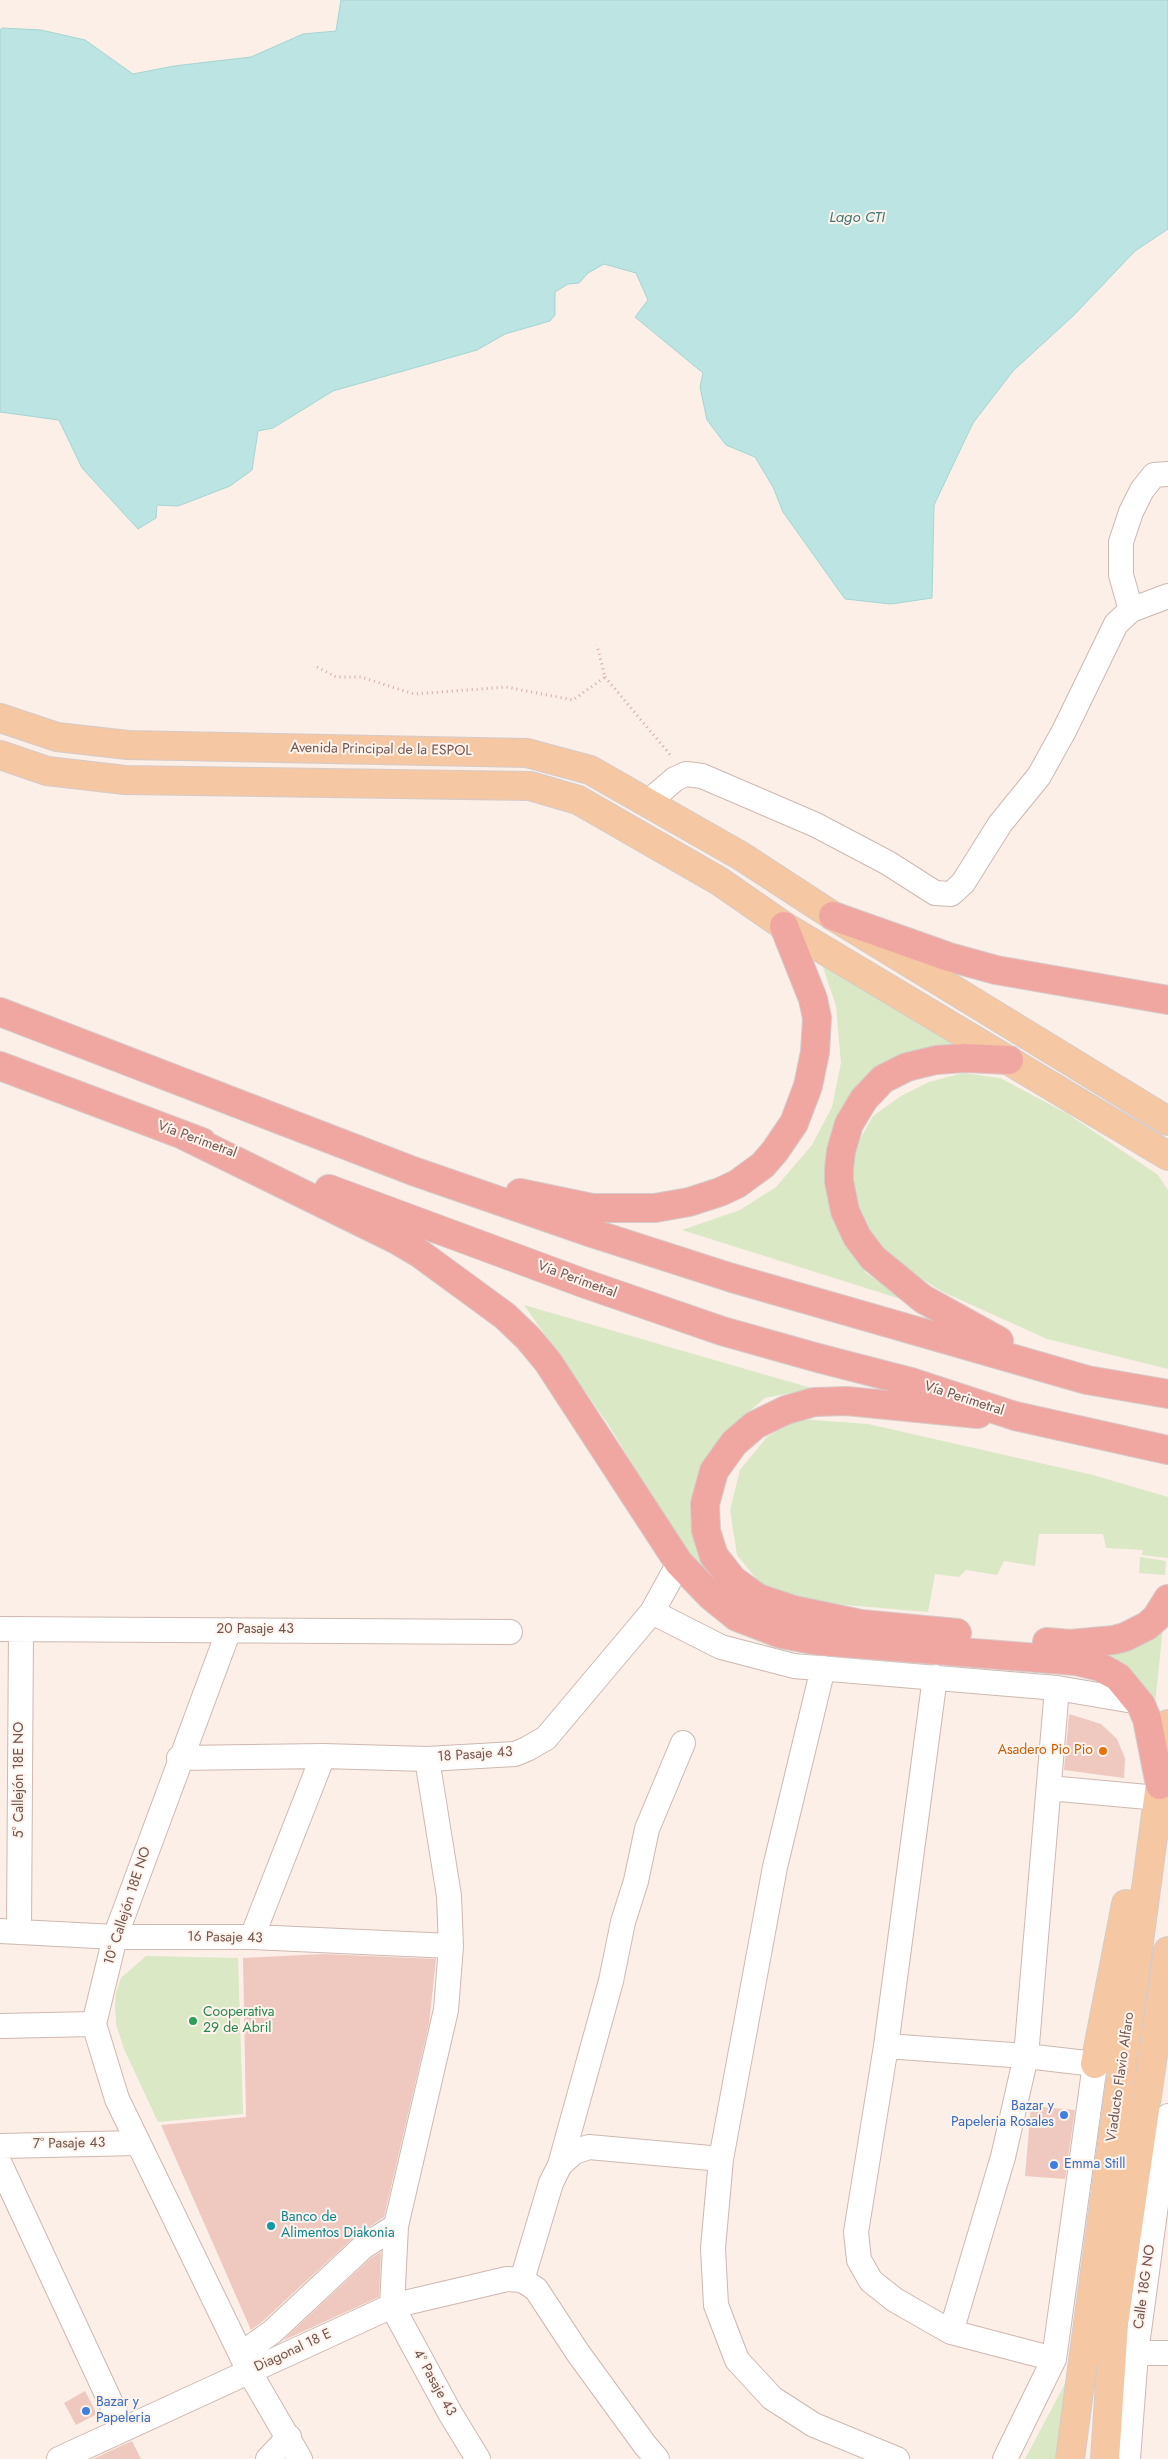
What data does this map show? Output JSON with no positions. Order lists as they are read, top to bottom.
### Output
{
  "streets": {
    "highway": ["Vía Perimetral"],
    "main road": ["Avenida Principal de la ESPOL", "Viaducto Flavio Alfaro"],
    "street": [
      "20 Pasaje 43",
      "18 Pasaje 43",
      "5° Callejón 18E NO",
      "10° Callejón 18E NO",
      "16 Pasaje 43",
      "7° Pasaje 43",
      "Calle 18G NO",
      "Diagonal 18 E",
      "4° Pasaje 43"
    ]
  },
  "crossings": [
    ["20 Pasaje 43", "5° Callejón 18E NO"],
    ["20 Pasaje 43", "10° Callejón 18E NO"],
    ["18 Pasaje 43", "10° Callejón 18E NO"],
    ["5° Callejón 18E NO", "16 Pasaje 43"],
    ["10° Callejón 18E NO", "16 Pasaje 43"],
    ["10° Callejón 18E NO", "7° Pasaje 43"],
    ["10° Callejón 18E NO", "Diagonal 18 E"],
    ["Viaducto Flavio Alfaro", "Calle 18G NO"],
    ["Diagonal 18 E", "4° Pasaje 43"]
  ],
  "water": ["Lago CTI"],
  "places": [
    "Asadero Pio Pio",
    "Cooperativa 29 de Abril",
    "Bazar y Papeleria Rosales",
    "Emma Still",
    "Banco de Alimentos Diakonia",
    "Bazar y Papeleria"
  ]
}
